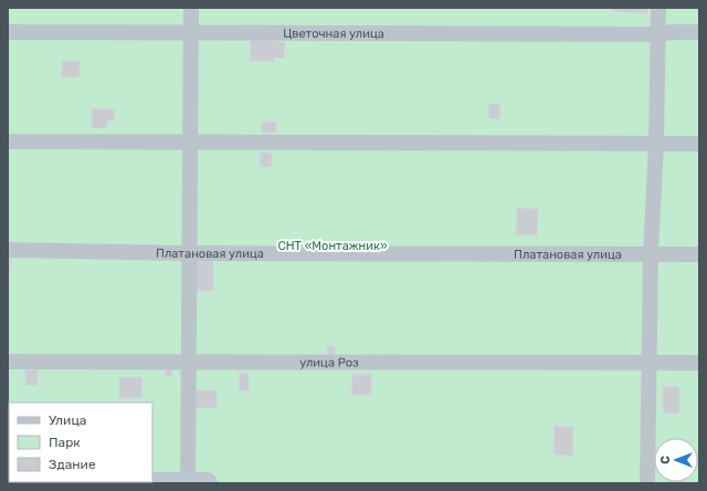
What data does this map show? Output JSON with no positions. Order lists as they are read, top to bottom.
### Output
{
  "streets": {
    "street": ["Цветочная улица", "Платановая улица", "улица Роз"]
  },
  "parks": ["СНТ «Монтажник»"],
  "legend": ["Улица", "Парк", "Здание"],
  "north": "left"
}
